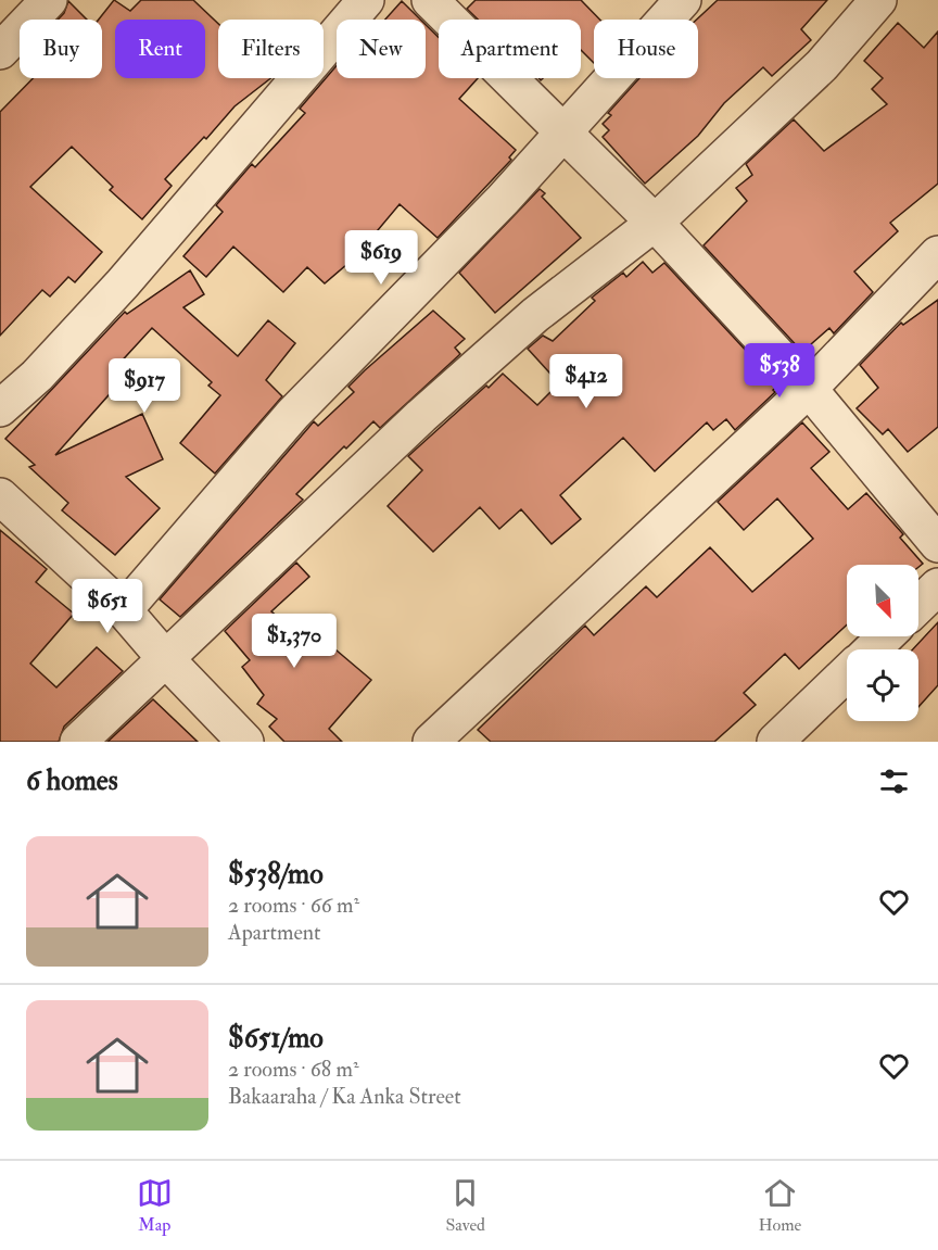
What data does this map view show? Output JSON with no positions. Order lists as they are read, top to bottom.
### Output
{
  "north": "bottom right",
  "page": {
    "chip": [
      "Buy",
      "Rent",
      "Filters",
      "New",
      "Apartment",
      "House"
    ],
    "price": [
      "$619",
      "$538",
      "$412",
      "$917",
      "$651",
      "$1,370"
    ],
    "heading": "6 homes",
    "list": [
      {
        "name": "$538/mo",
        "note": "2 rooms · 66 m² · Apartment"
      },
      {
        "name": "$651/mo",
        "note": "2 rooms · 68 m² · Bakaaraha / Ka Anka Street"
      }
    ],
    "tabs": ["Map", "Saved", "Home"]
  }
}
